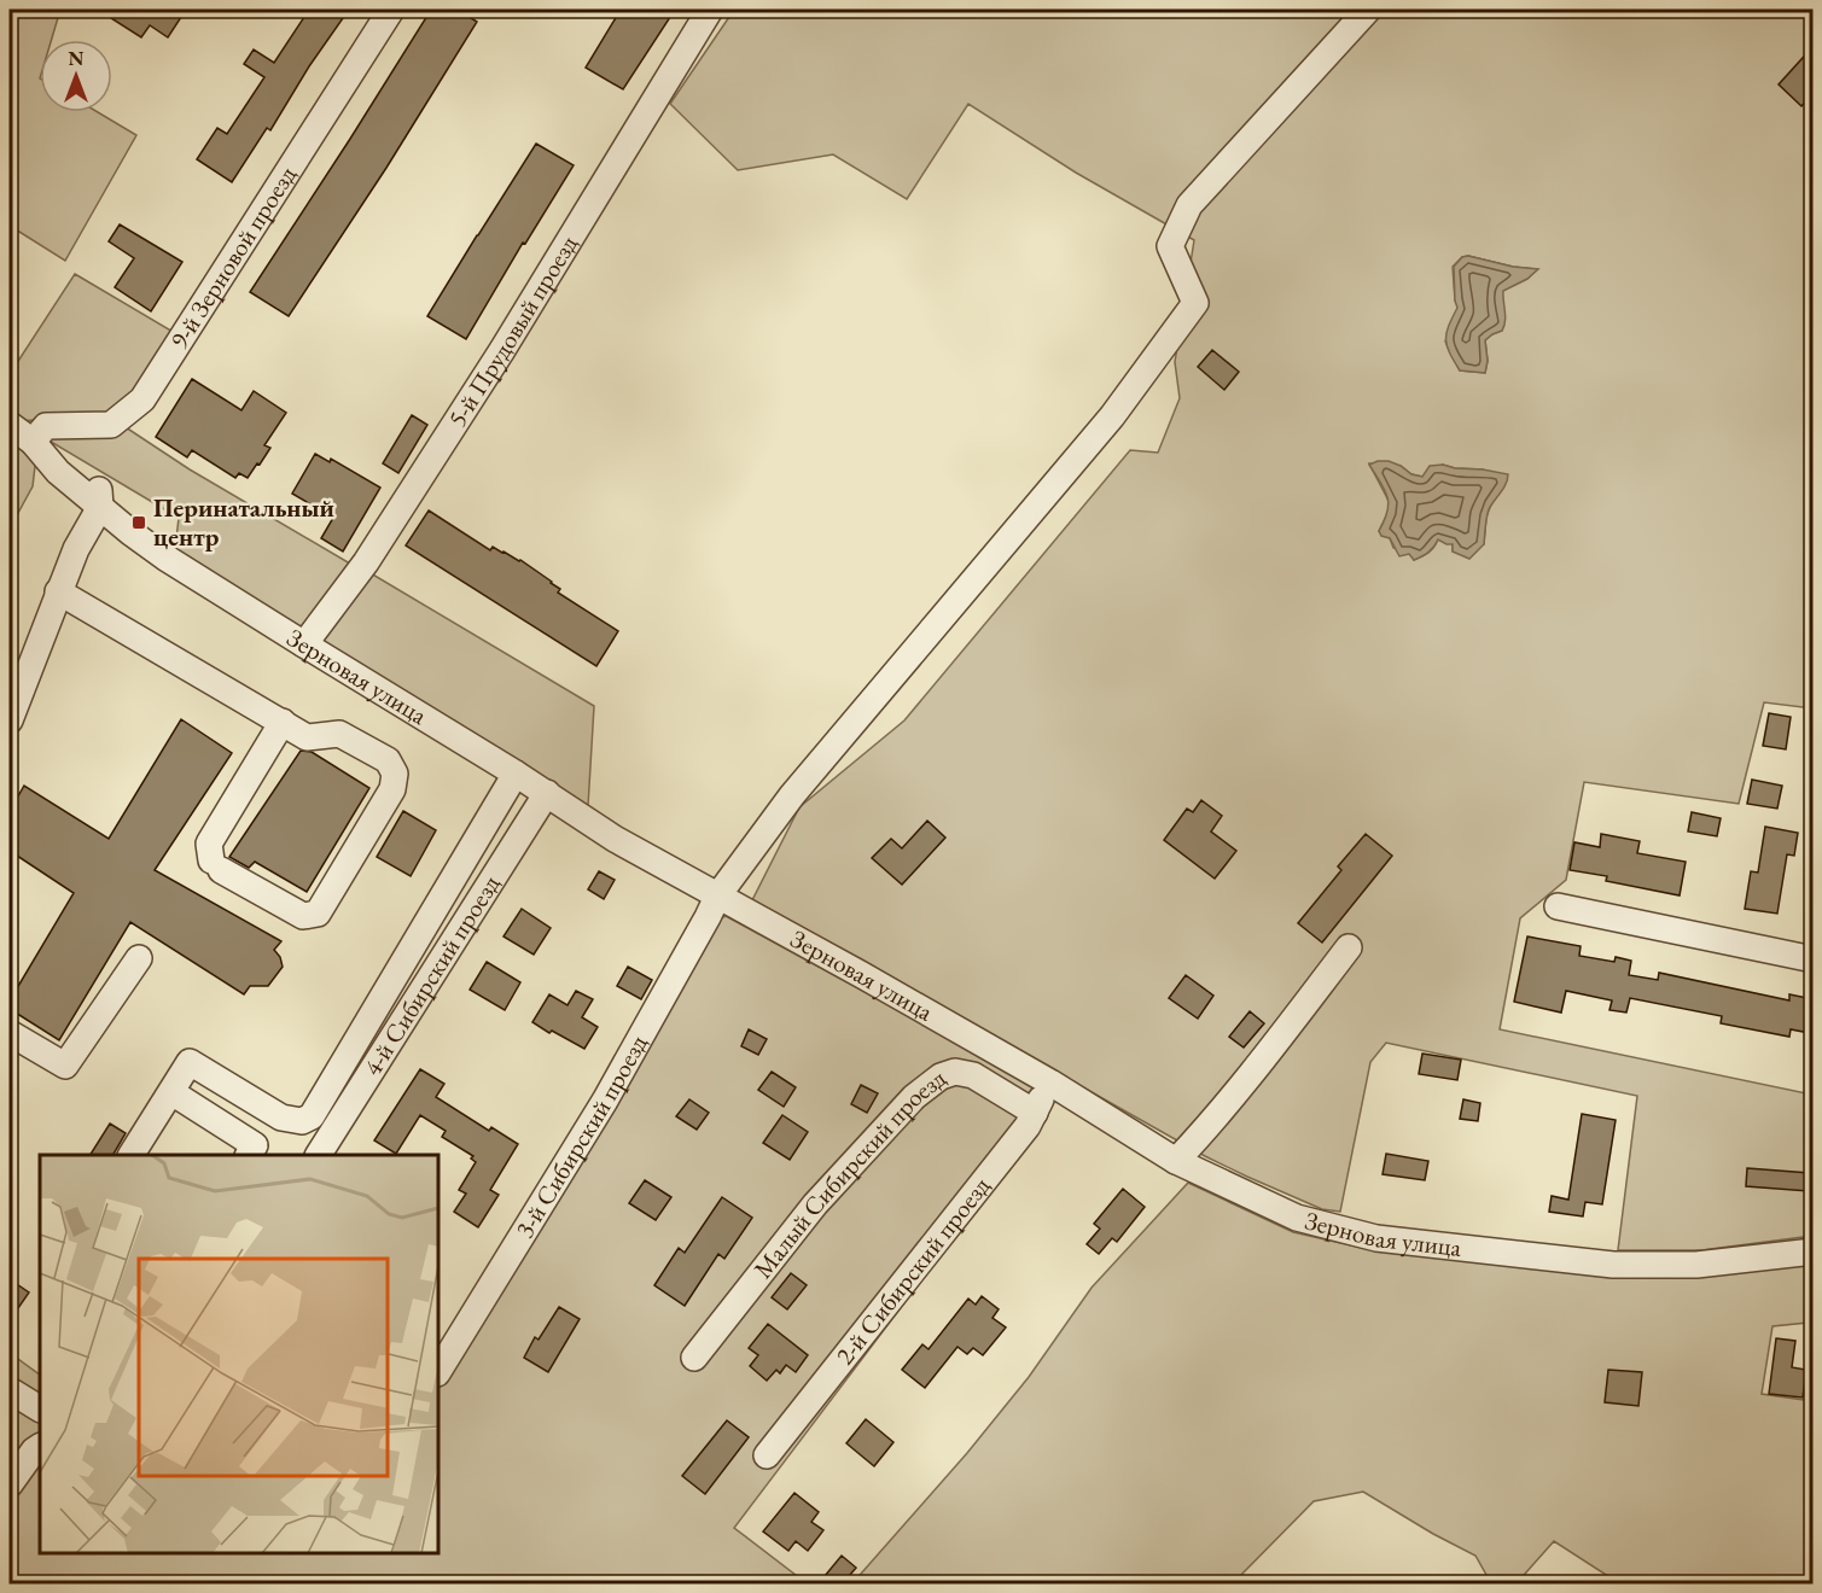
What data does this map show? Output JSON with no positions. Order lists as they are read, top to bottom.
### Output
{
  "streets": {
    "street": [
      "9-й Зерновой проезд",
      "5-й Прудовый проезд",
      "Зерновая улица",
      "4-й Сибирский проезд",
      "3-й Сибирский проезд",
      "Малый Сибирский проезд",
      "2-й Сибирский проезд"
    ]
  },
  "crossings": [
    ["9-й Зерновой проезд", "Зерновая улица"],
    ["5-й Прудовый проезд", "Зерновая улица"],
    ["Зерновая улица", "4-й Сибирский проезд"],
    ["Зерновая улица", "3-й Сибирский проезд"],
    ["Зерновая улица", "2-й Сибирский проезд"],
    ["Малый Сибирский проезд", "2-й Сибирский проезд"]
  ],
  "places": {
    "transit": ["Перинатальный центр"]
  },
  "north": "top"
}
